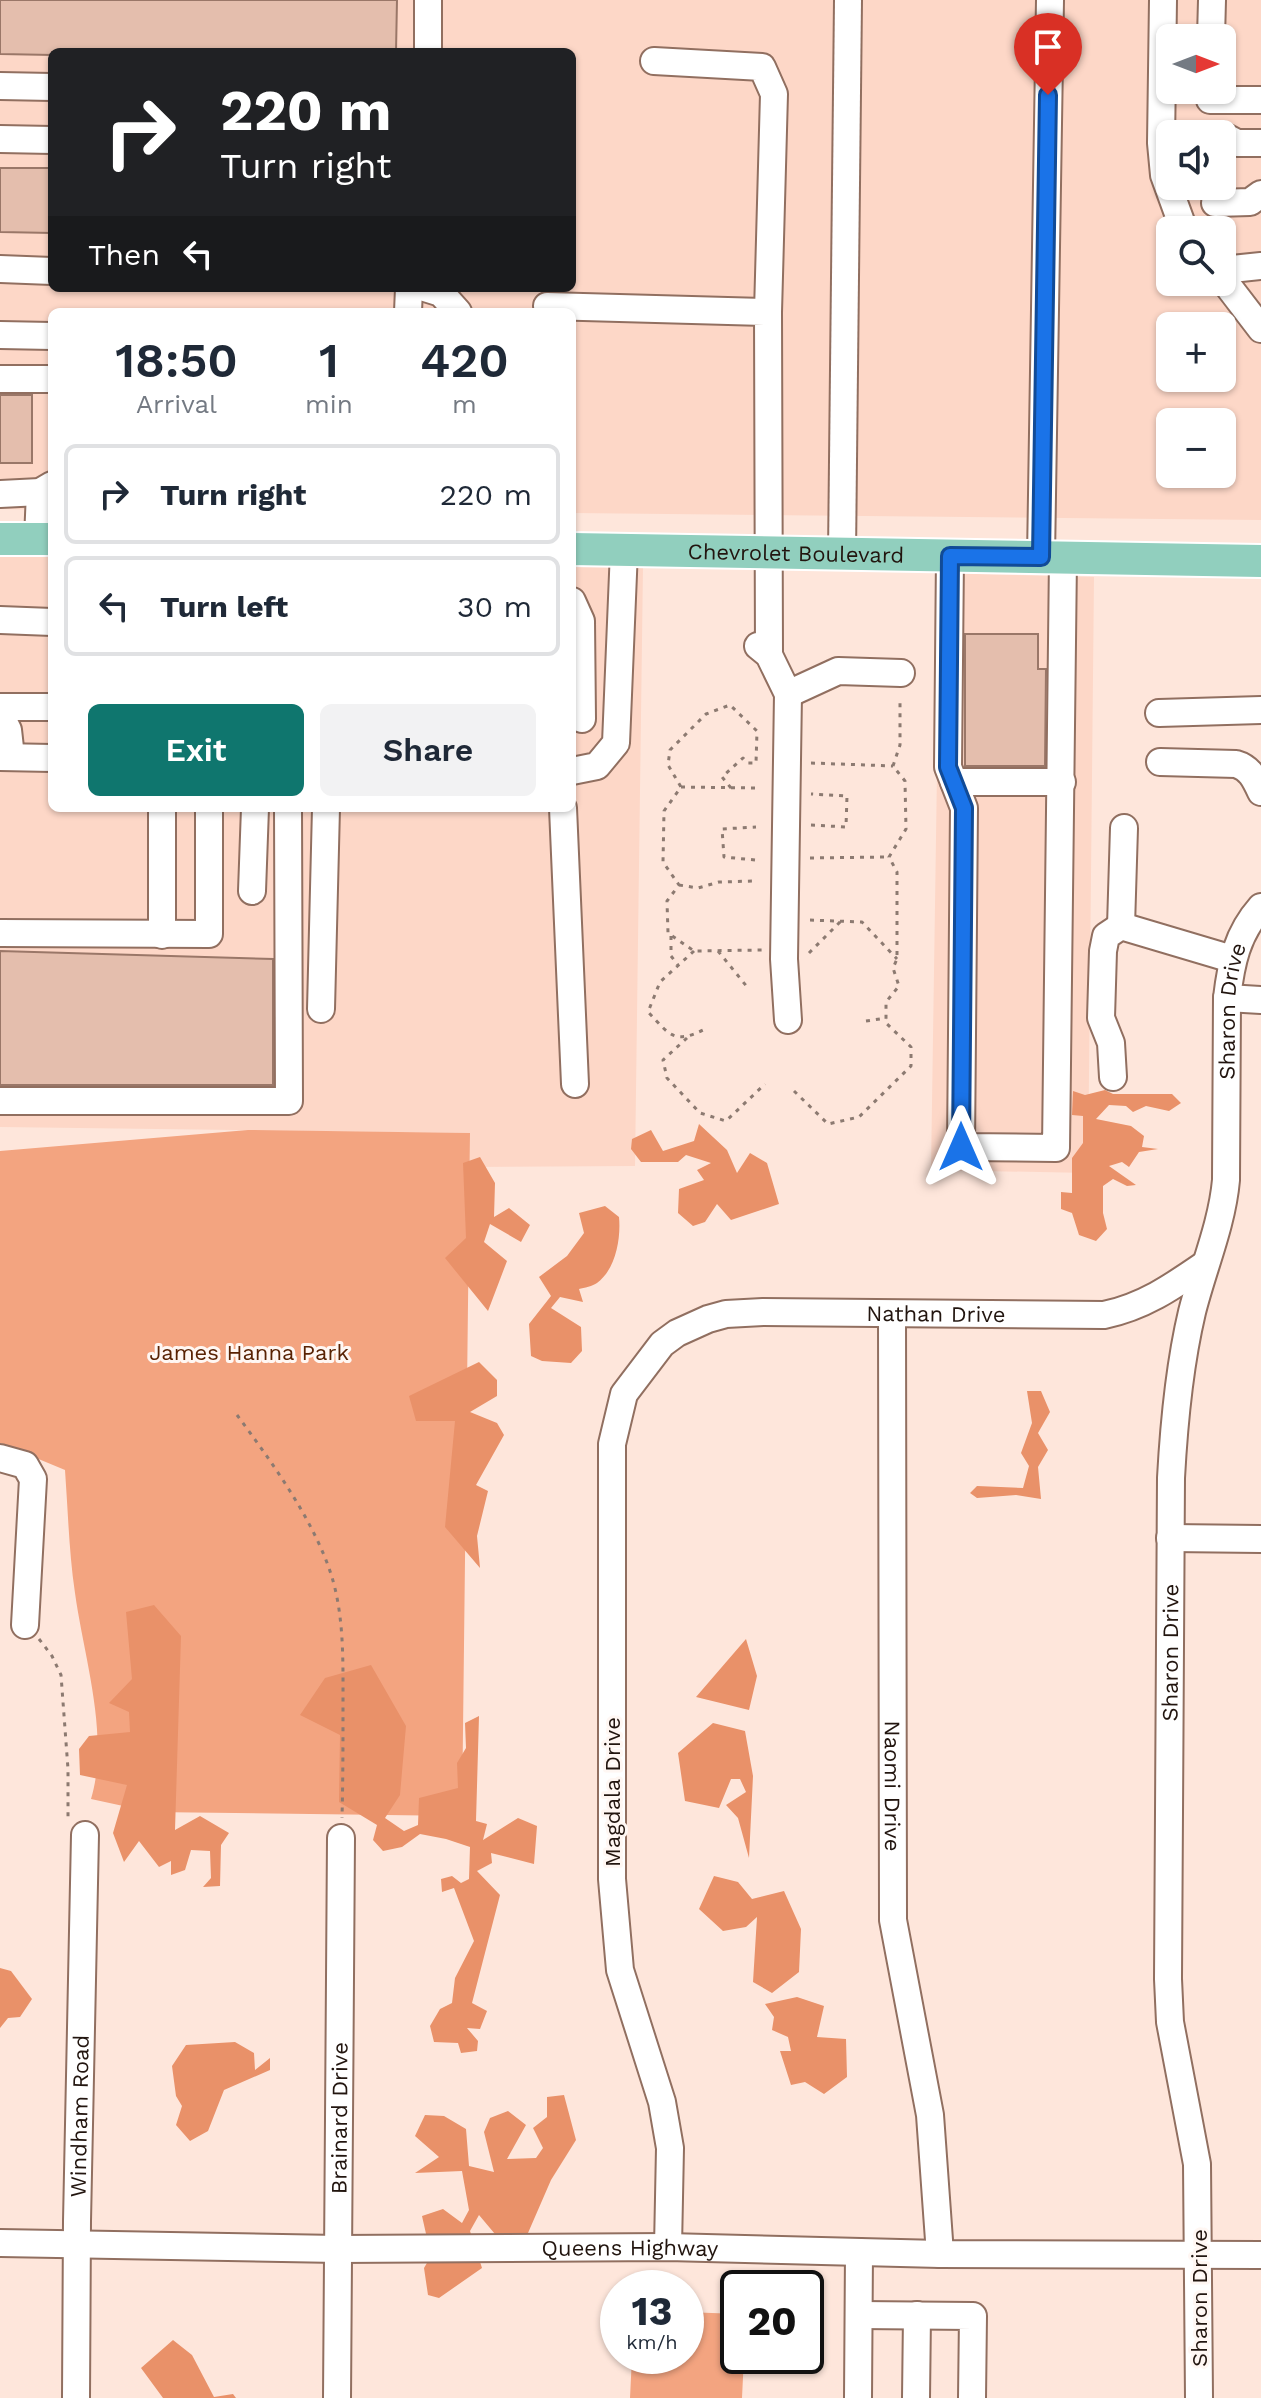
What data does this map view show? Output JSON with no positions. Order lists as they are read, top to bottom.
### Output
{
  "streets": {
    "main road": ["Chevrolet Boulevard"],
    "street": [
      "Sharon Drive",
      "Nathan Drive",
      "Naomi Drive",
      "Magdala Drive",
      "Windham Road",
      "Brainard Drive",
      "Queens Highway"
    ]
  },
  "crossings": [
    ["Sharon Drive", "Nathan Drive"],
    ["Sharon Drive", "Queens Highway"],
    ["Nathan Drive", "Naomi Drive"],
    ["Nathan Drive", "Magdala Drive"],
    ["Naomi Drive", "Queens Highway"],
    ["Magdala Drive", "Queens Highway"],
    ["Windham Road", "Queens Highway"],
    ["Brainard Drive", "Queens Highway"]
  ],
  "parks": ["James Hanna Park"],
  "north": "right",
  "page": {
    "map_buttons": ["+", "−"],
    "turn": ["220 m", "Turn right"],
    "then": "Then",
    "eta": [
      "18:50",
      "Arrival",
      "1",
      "min",
      "420",
      "m"
    ],
    "list": [
      {
        "name": "Turn right",
        "value": "220 m"
      },
      {
        "name": "Turn left",
        "value": "30 m"
      }
    ],
    "buttons": ["Exit", "Share"],
    "speed": "13 km/h",
    "limit": "20"
  }
}
